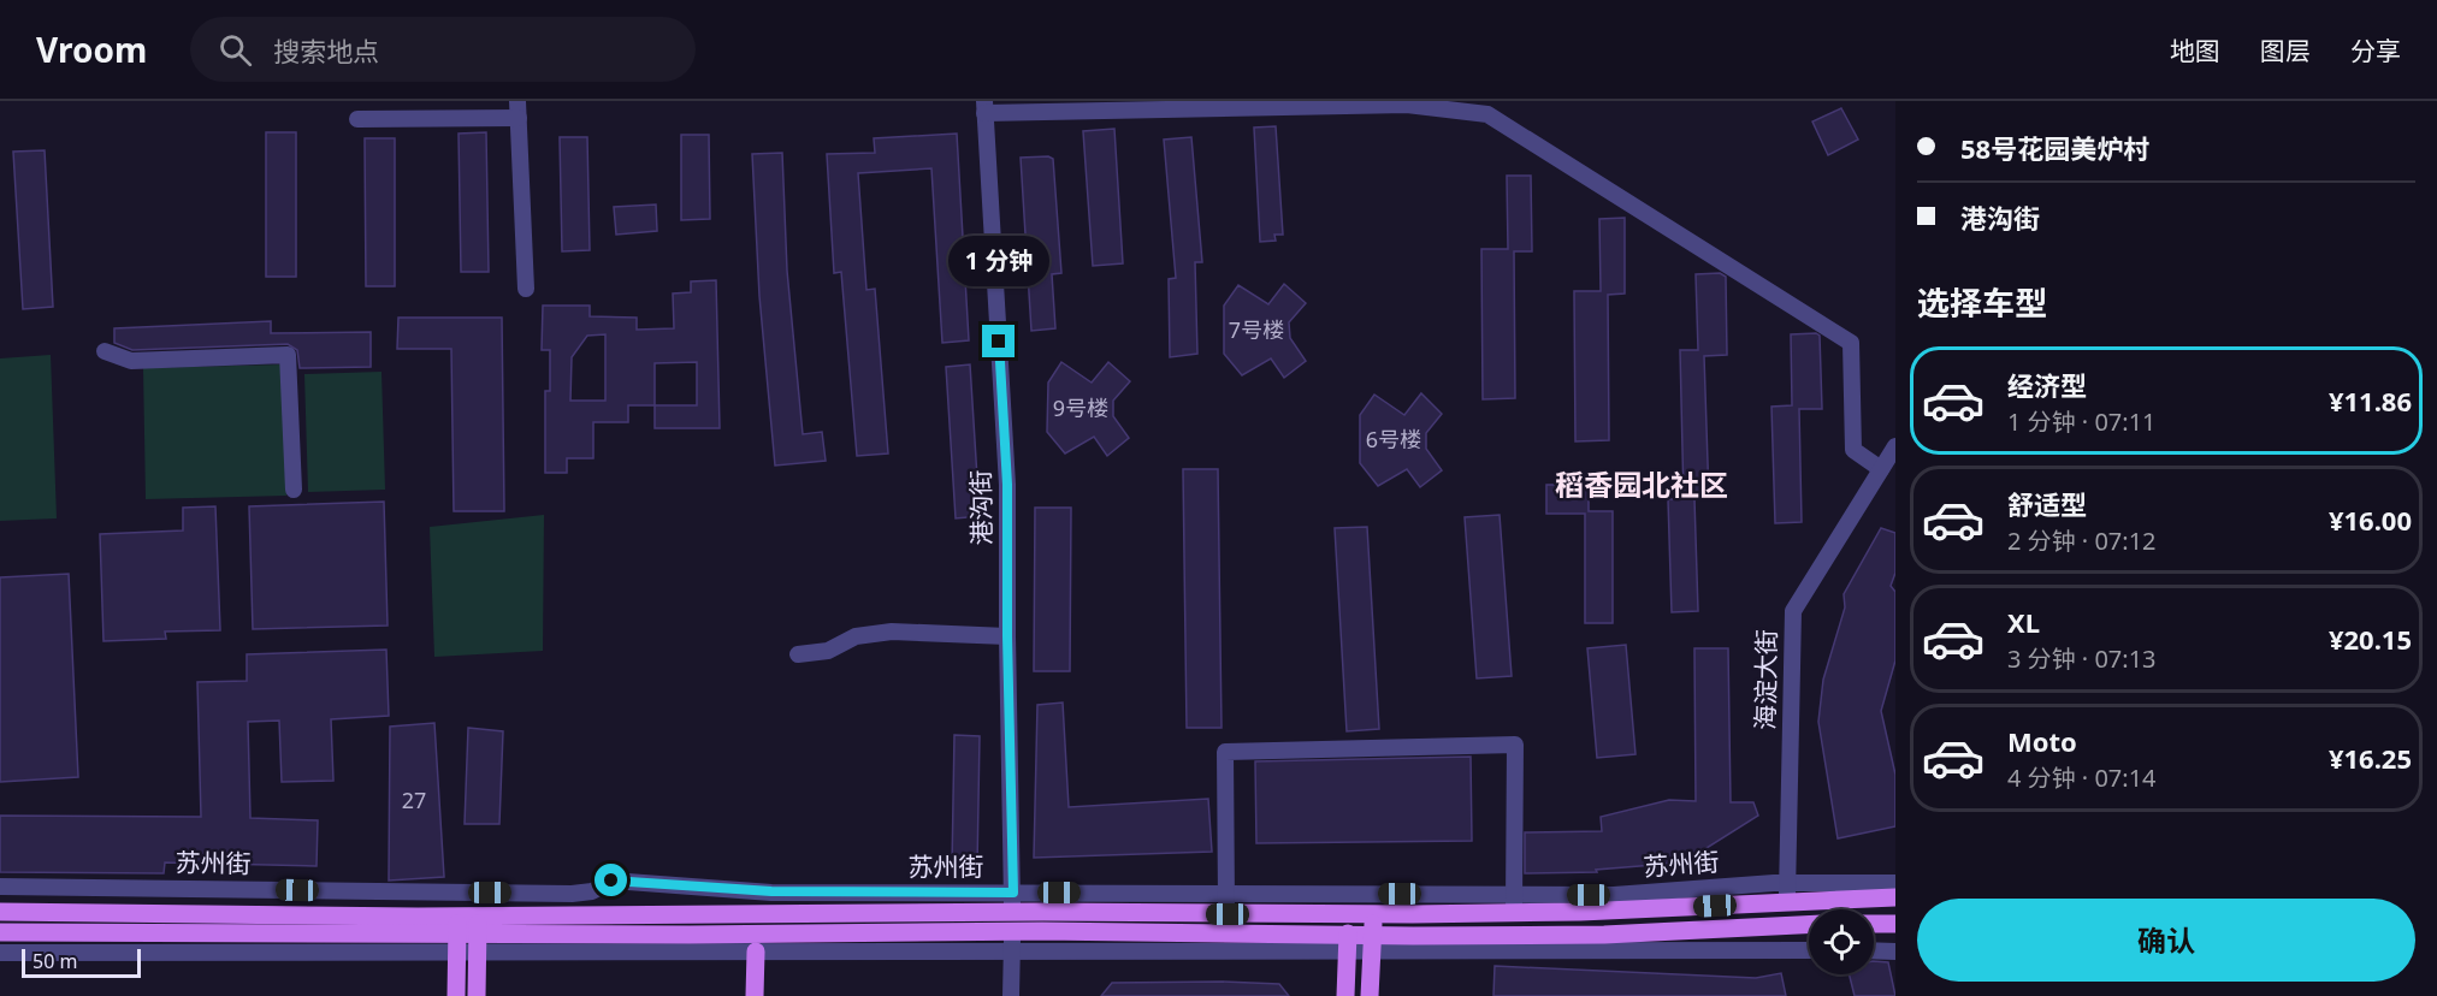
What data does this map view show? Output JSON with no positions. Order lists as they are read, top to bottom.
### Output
{
  "streets": {
    "main road": ["苏州街"],
    "street": ["港沟街", "海淀大街"]
  },
  "crossings": [
    ["港沟街", "苏州街"],
    ["海淀大街", "苏州街"]
  ],
  "districts": ["稻香园北社区"],
  "house_numbers": [
    "7号楼",
    "9号楼",
    "6号楼",
    "27"
  ],
  "scale_bar": "50 m",
  "page": {
    "header": "Vroom",
    "search": "搜索地点",
    "nav": ["地图", "图层", "分享"],
    "banner": ["58号花园美炉村", "港沟街"],
    "bubble": "1 分钟",
    "heading": "选择车型",
    "list": [
      {
        "name": "经济型",
        "note": "1 分钟 · 07:11",
        "value": "¥11.86"
      },
      {
        "name": "舒适型",
        "note": "2 分钟 · 07:12",
        "value": "¥16.00"
      },
      {
        "name": "XL",
        "note": "3 分钟 · 07:13",
        "value": "¥20.15"
      },
      {
        "name": "Moto",
        "note": "4 分钟 · 07:14",
        "value": "¥16.25"
      }
    ],
    "buttons": "确认",
    "scale": "50 m"
  }
}
